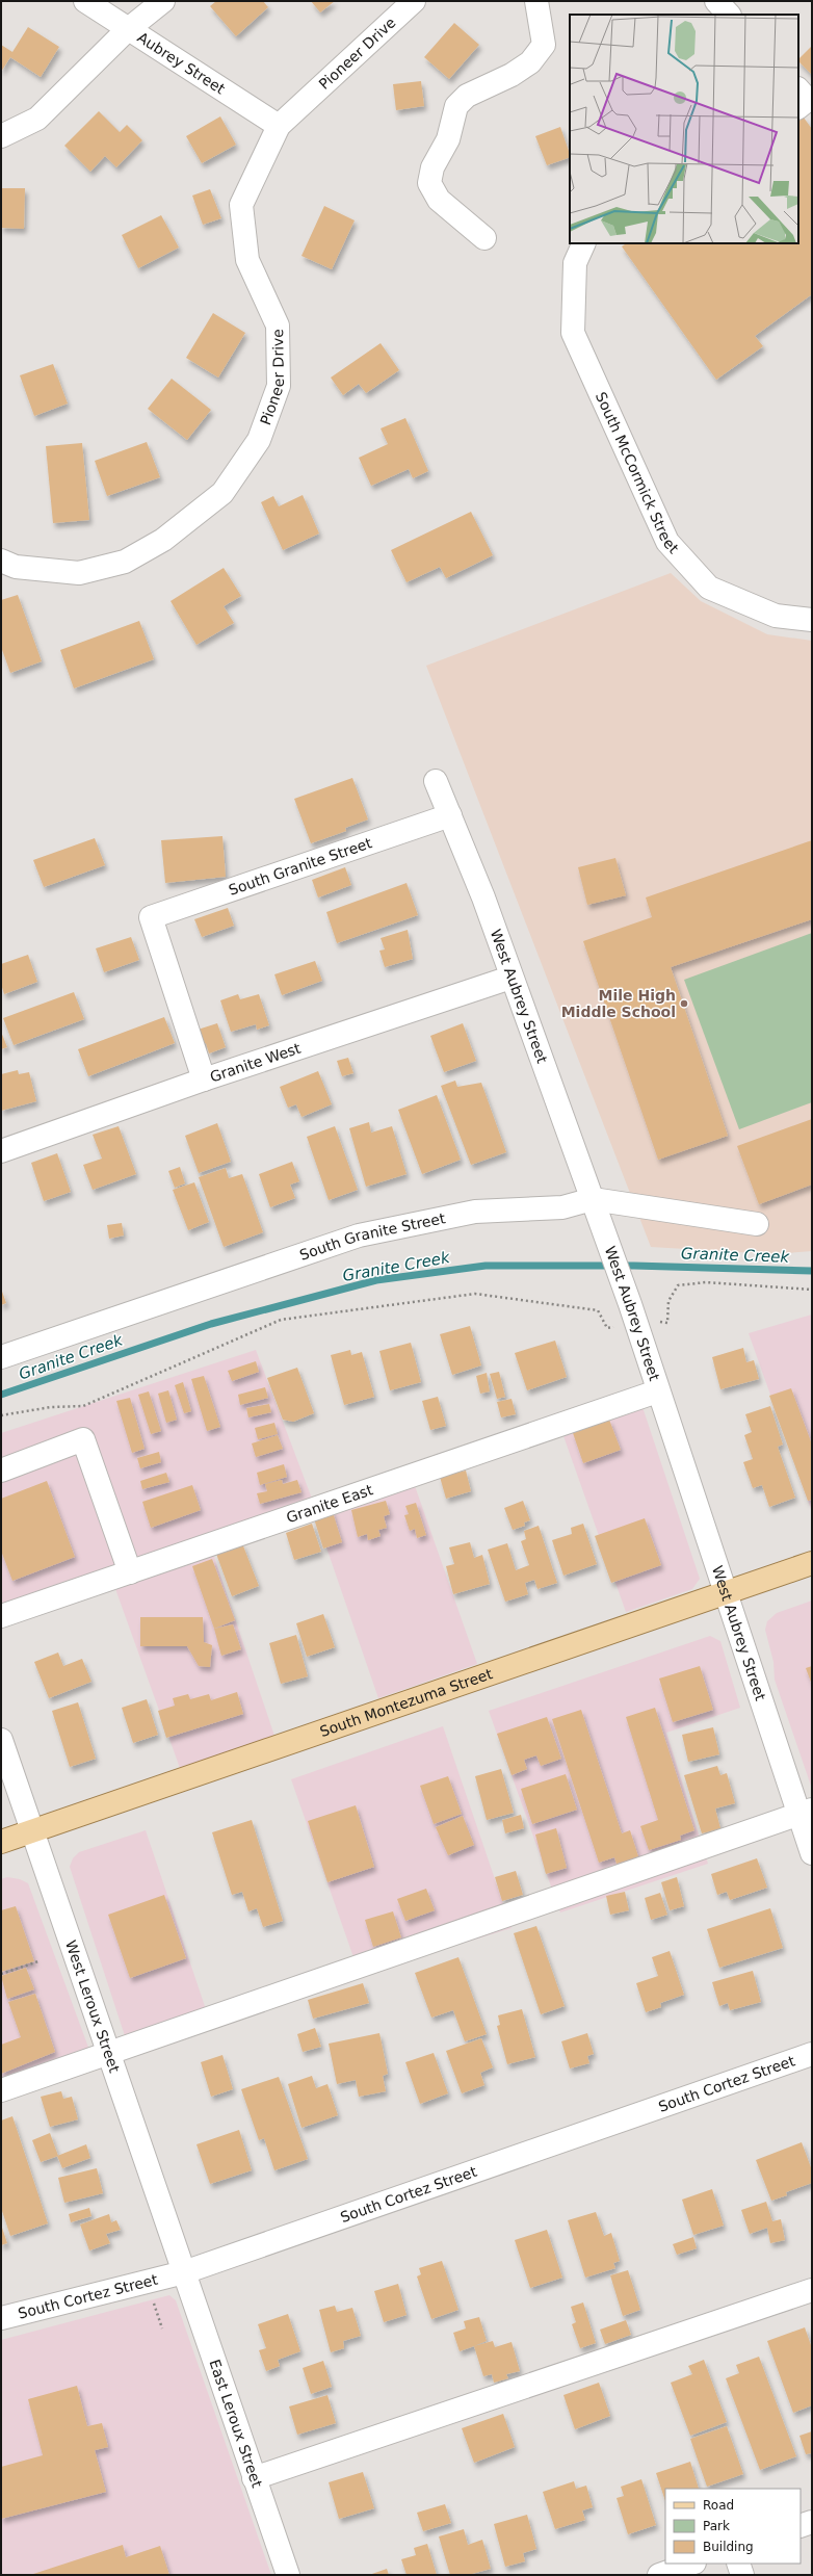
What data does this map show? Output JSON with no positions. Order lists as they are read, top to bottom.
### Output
{
  "streets": {
    "main road": ["South Montezuma Street"],
    "street": [
      "Pioneer Drive",
      "Aubrey Street",
      "South McCormick Street",
      "South Granite Street",
      "West Aubrey Street",
      "Granite West",
      "Granite East",
      "West Leroux Street",
      "South Cortez Street",
      "East Leroux Street"
    ]
  },
  "crossings": [
    ["Pioneer Drive", "Aubrey Street"],
    ["South Granite Street", "West Aubrey Street"],
    ["South Granite Street", "Granite West"],
    ["West Aubrey Street", "Granite West"],
    ["West Aubrey Street", "Granite East"],
    ["West Aubrey Street", "South Montezuma Street"],
    ["South Montezuma Street", "West Leroux Street"],
    ["West Leroux Street", "South Cortez Street"],
    ["West Leroux Street", "East Leroux Street"],
    ["South Cortez Street", "East Leroux Street"]
  ],
  "water": ["Granite Creek"],
  "places": ["Mile High Middle School"],
  "legend": ["Road", "Park", "Building"]
}
